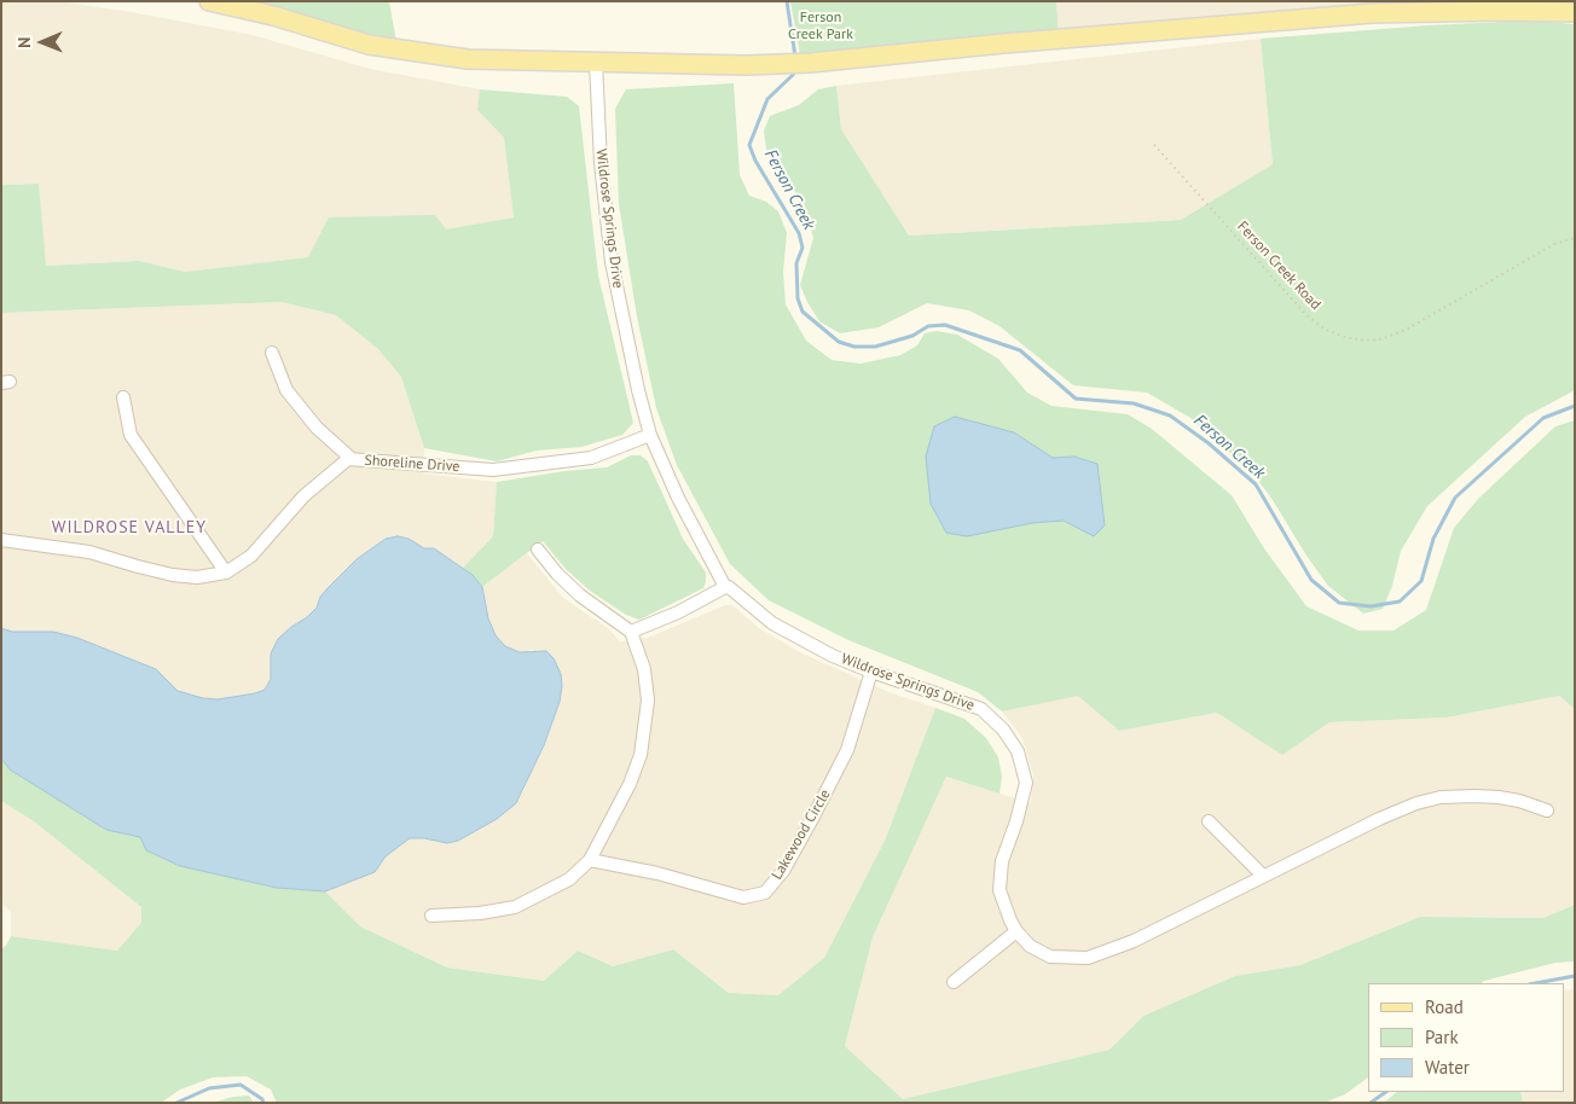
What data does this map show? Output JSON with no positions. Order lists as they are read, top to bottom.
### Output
{
  "streets": {
    "street": ["Wildrose Springs Drive", "Shoreline Drive", "Lakewood Circle"],
    "path": ["Ferson Creek Road"]
  },
  "crossings": [
    ["Wildrose Springs Drive", "Shoreline Drive"],
    ["Wildrose Springs Drive", "Lakewood Circle"]
  ],
  "districts": ["WILDROSE VALLEY"],
  "water": ["Ferson Creek"],
  "parks": ["Ferson Creek Park"],
  "legend": ["Road", "Park", "Water"],
  "north": "left"
}
